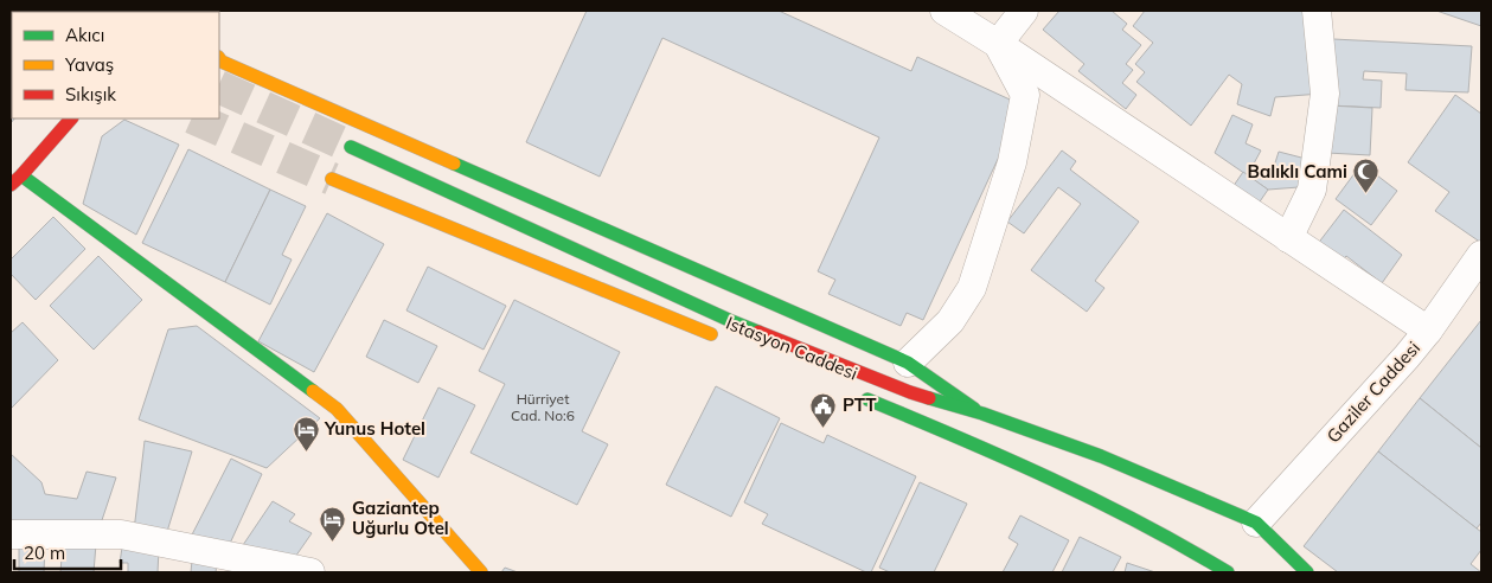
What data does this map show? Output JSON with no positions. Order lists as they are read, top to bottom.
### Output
{
  "streets": {
    "main road": ["Istasyon Caddesi"],
    "street": ["Gaziler Caddesi"]
  },
  "places": {
    "mosque": ["Balıklı Cami"],
    "public building": ["PTT"],
    "hotel": ["Yunus Hotel", "Gaziantep Uğurlu Otel"]
  },
  "house_numbers": ["Hürriyet Cad. No:6"],
  "legend": ["Akıcı", "Yavaş", "Sıkışık"],
  "scale_bar": "20 m"
}
